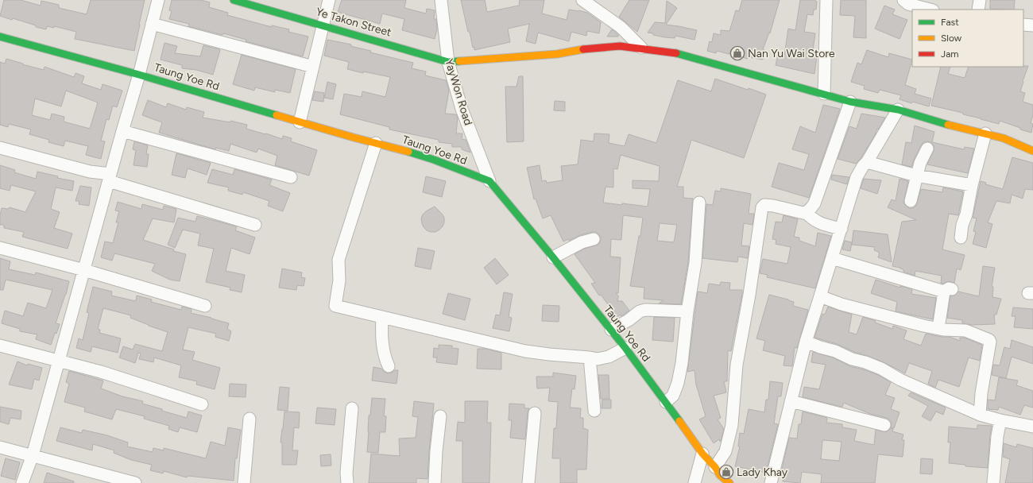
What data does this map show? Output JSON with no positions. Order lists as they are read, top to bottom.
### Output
{
  "streets": {
    "street": ["Ye Takon Street", "Taung Yoe Rd", "YayWon Road"]
  },
  "crossings": [
    ["Ye Takon Street", "YayWon Road"],
    ["Taung Yoe Rd", "YayWon Road"]
  ],
  "places": {
    "shop": ["Nan Yu Wai Store", "Lady Khay"]
  },
  "legend": ["Fast", "Slow", "Jam"]
}
